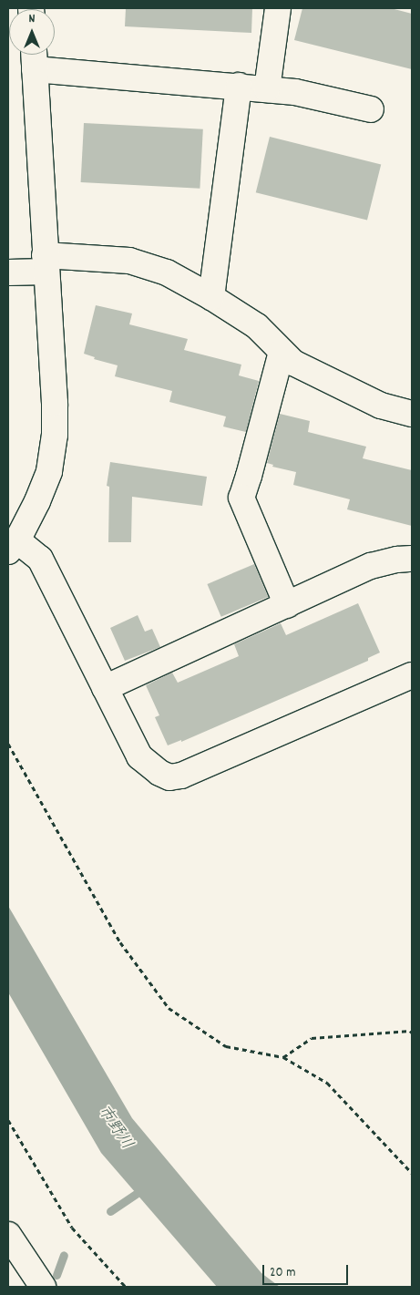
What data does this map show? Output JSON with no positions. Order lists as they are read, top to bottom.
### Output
{
  "water": ["市野川"],
  "scale_bar": "20 m",
  "north": "top"
}
